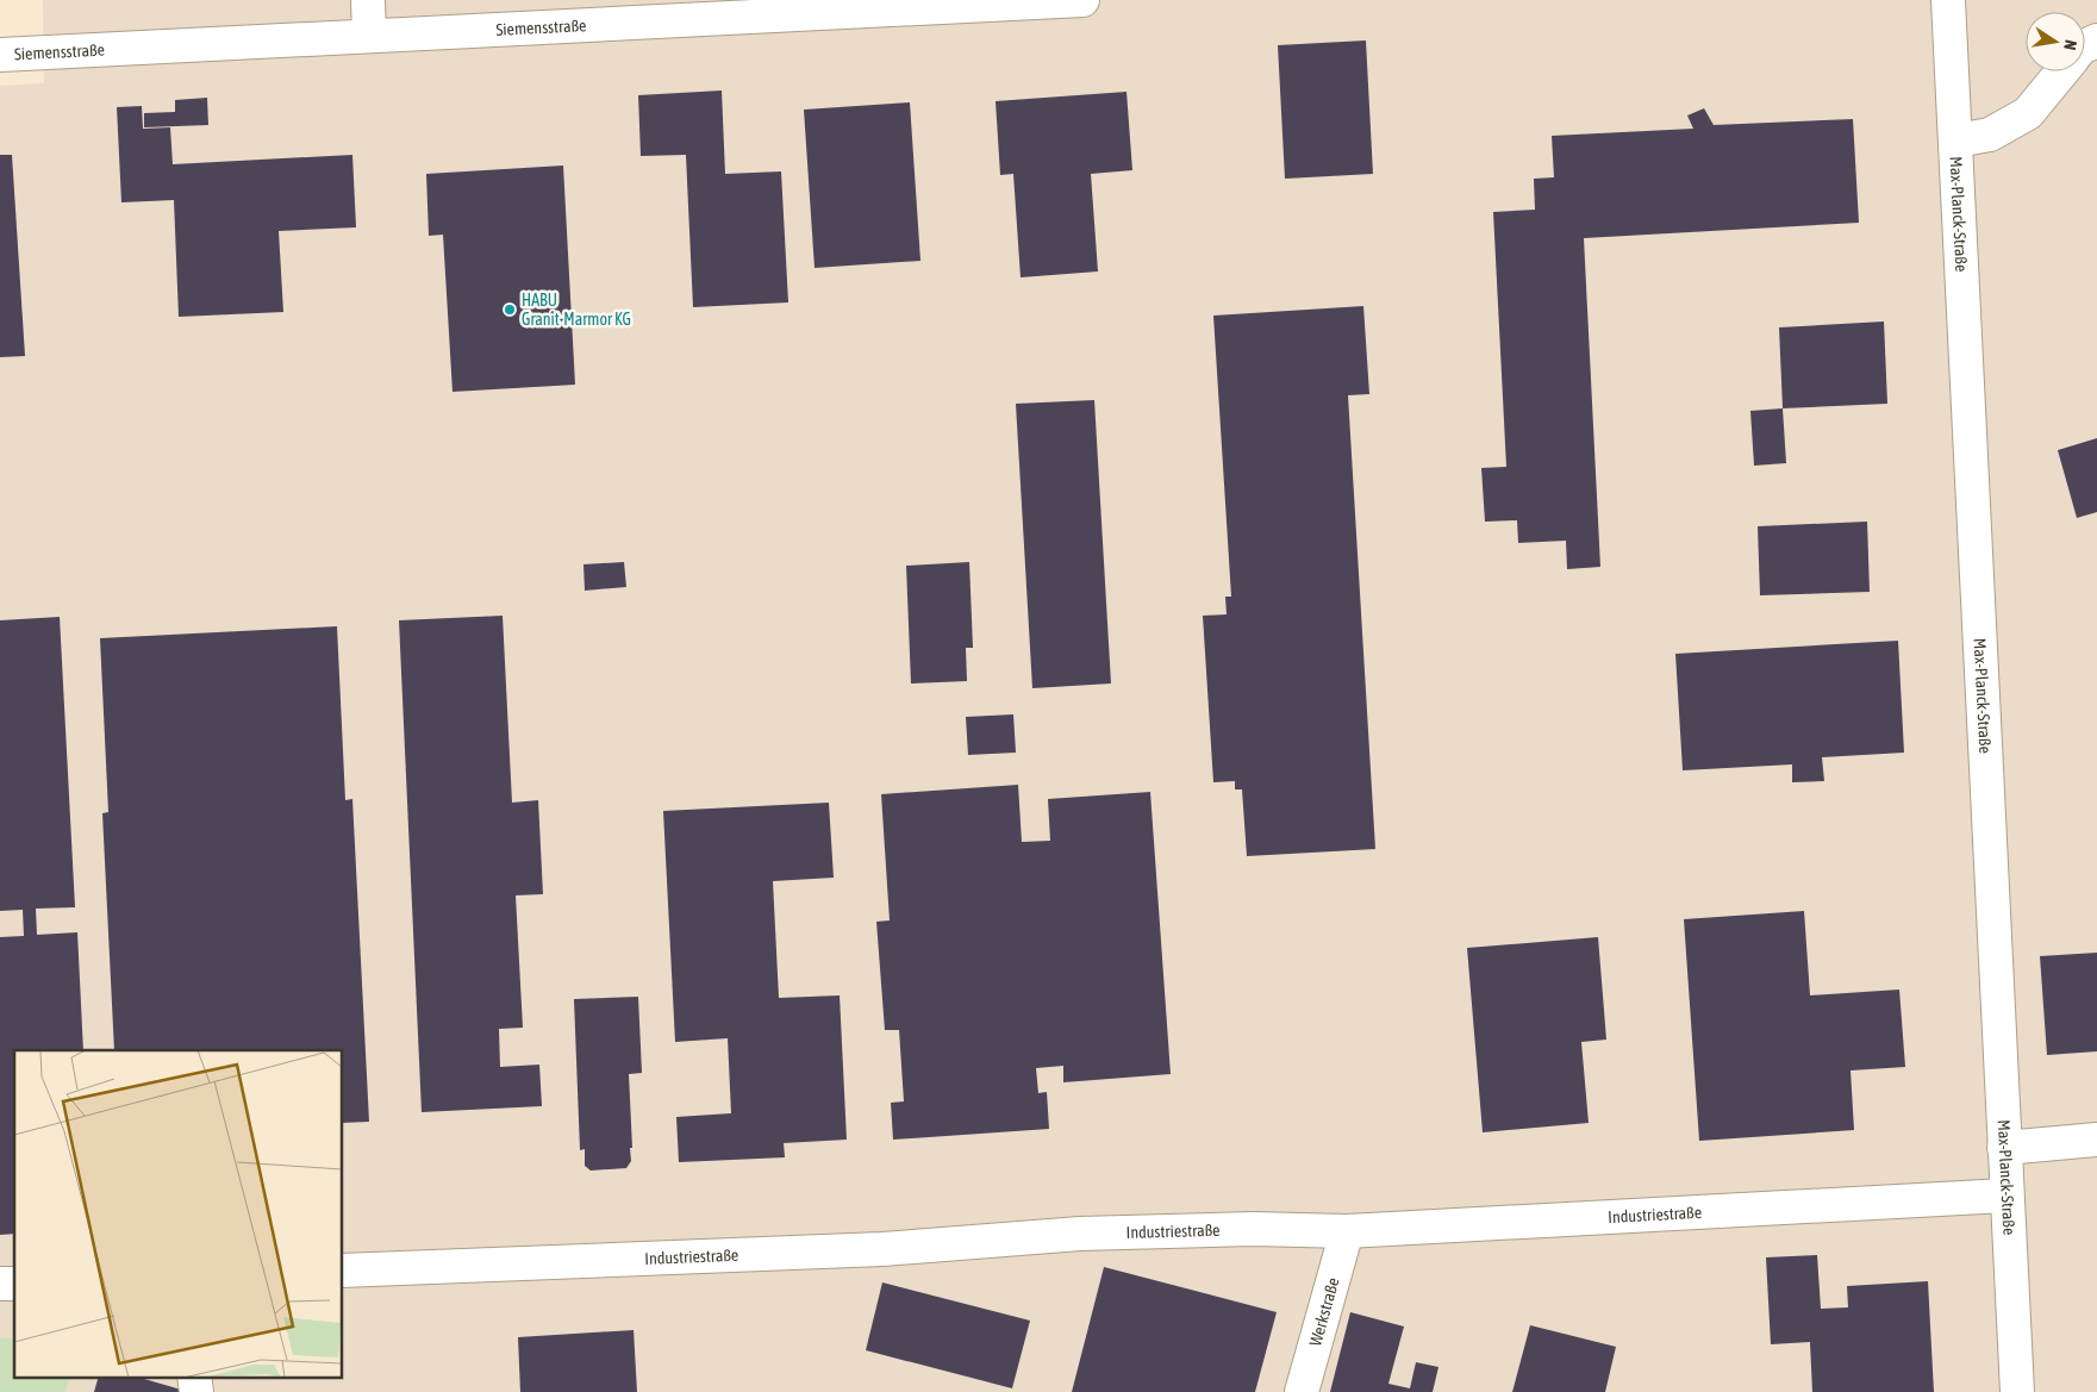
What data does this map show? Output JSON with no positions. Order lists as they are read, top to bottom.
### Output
{
  "streets": {
    "street": [
      "Siemensstraße",
      "Max-Planck-Straße",
      "Industriestraße",
      "Werkstraße"
    ]
  },
  "crossings": [
    ["Max-Planck-Straße", "Industriestraße"],
    ["Industriestraße", "Werkstraße"]
  ],
  "places": ["HABU Granit-Marmor KG"],
  "north": "right"
}
